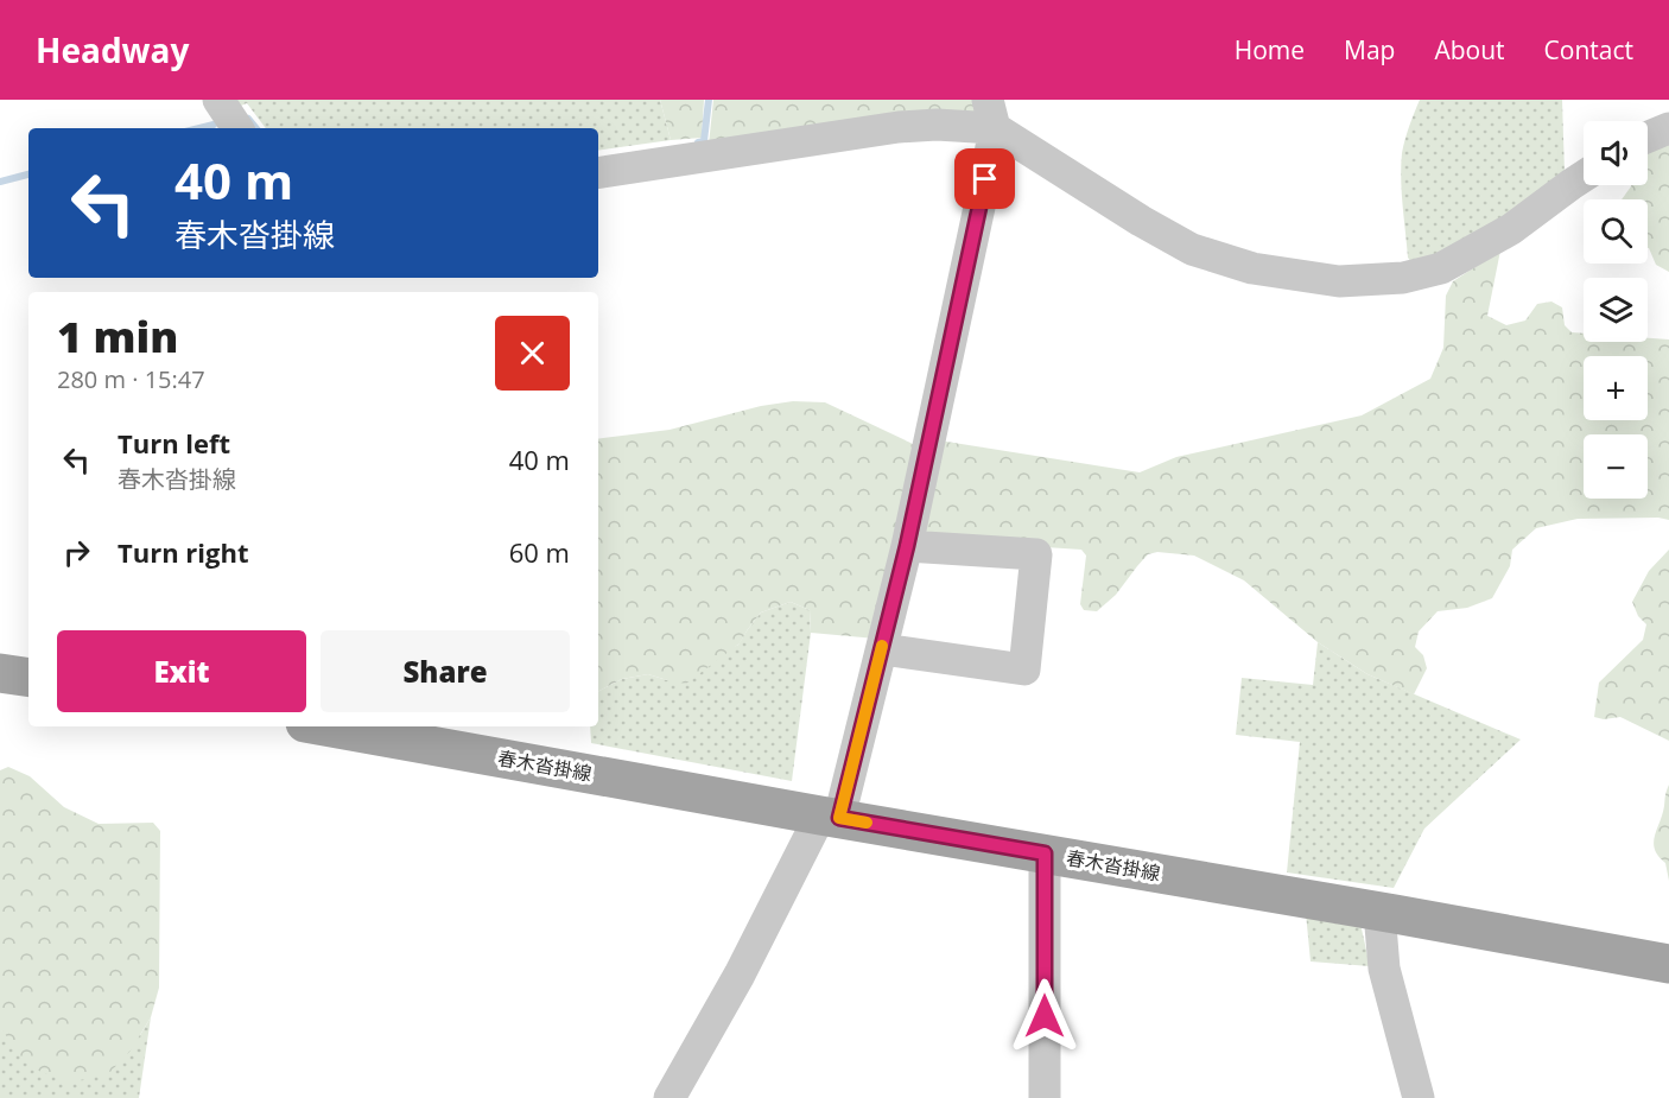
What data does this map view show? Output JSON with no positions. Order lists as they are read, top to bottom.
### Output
{
  "streets": {
    "main road": ["春木沓掛線"]
  },
  "page": {
    "header": "Headway",
    "nav": [
      "Home",
      "Map",
      "About",
      "Contact"
    ],
    "map_buttons": ["+", "−"],
    "turn": ["40 m", "春木沓掛線"],
    "heading": ["1 min", "280 m · 15:47"],
    "list": [
      {
        "name": "Turn left",
        "note": "春木沓掛線",
        "value": "40 m"
      },
      {
        "name": "Turn right",
        "value": "60 m"
      }
    ],
    "buttons": ["Exit", "Share"]
  }
}
